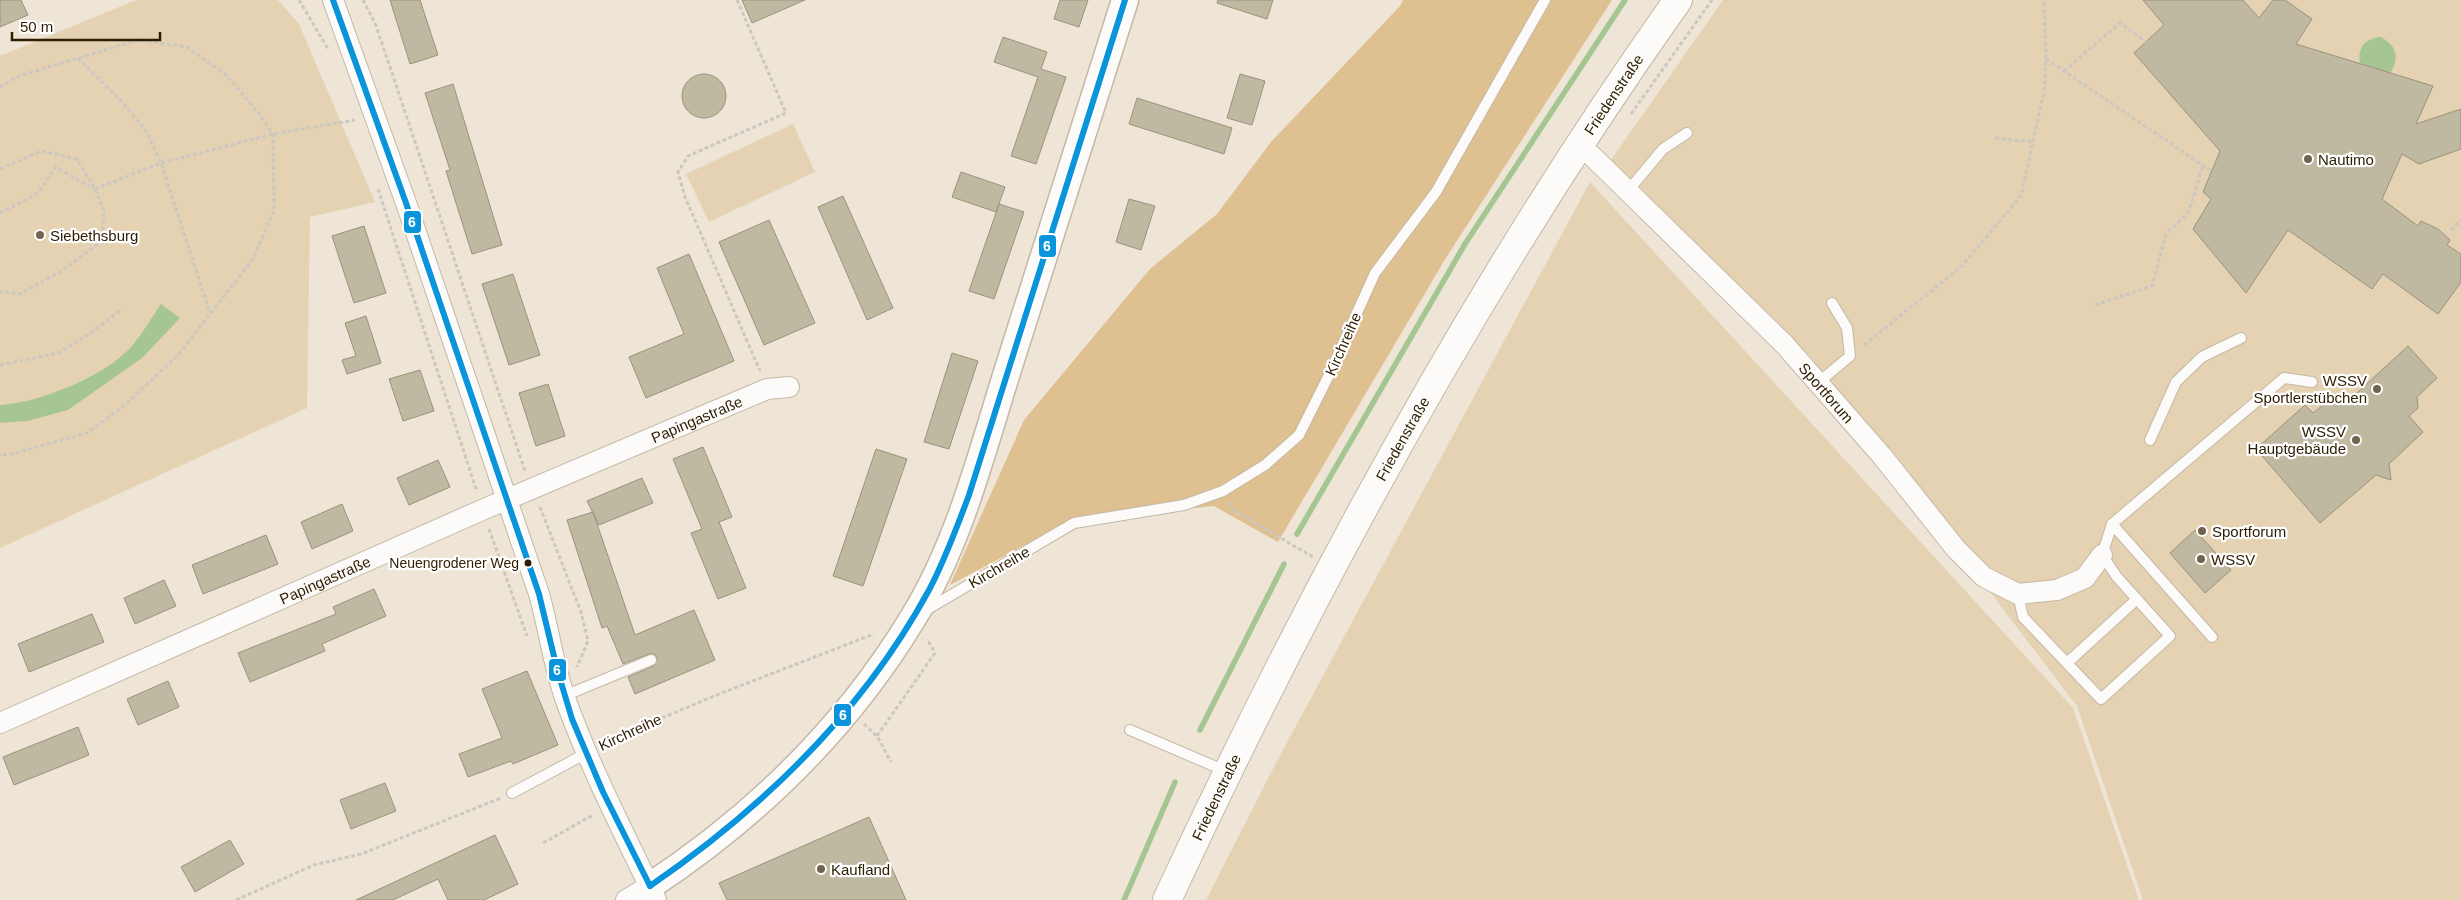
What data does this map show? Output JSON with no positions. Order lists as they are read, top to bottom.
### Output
{
  "streets": {
    "main road": ["Friedenstraße"],
    "street": ["Sportforum", "Papingastraße"],
    "lane": ["Kirchreihe"]
  },
  "crossings": [
    ["Friedenstraße", "Sportforum"]
  ],
  "places": [
    "Nautimo",
    "Siebethsburg",
    "WSSV Sportlerstübchen",
    "WSSV Hauptgebäude",
    "Sportforum",
    "WSSV",
    "Neuengrodener Weg",
    "Kaufland"
  ],
  "lines": ["transit line 6"],
  "scale_bar": "50 m"
}
